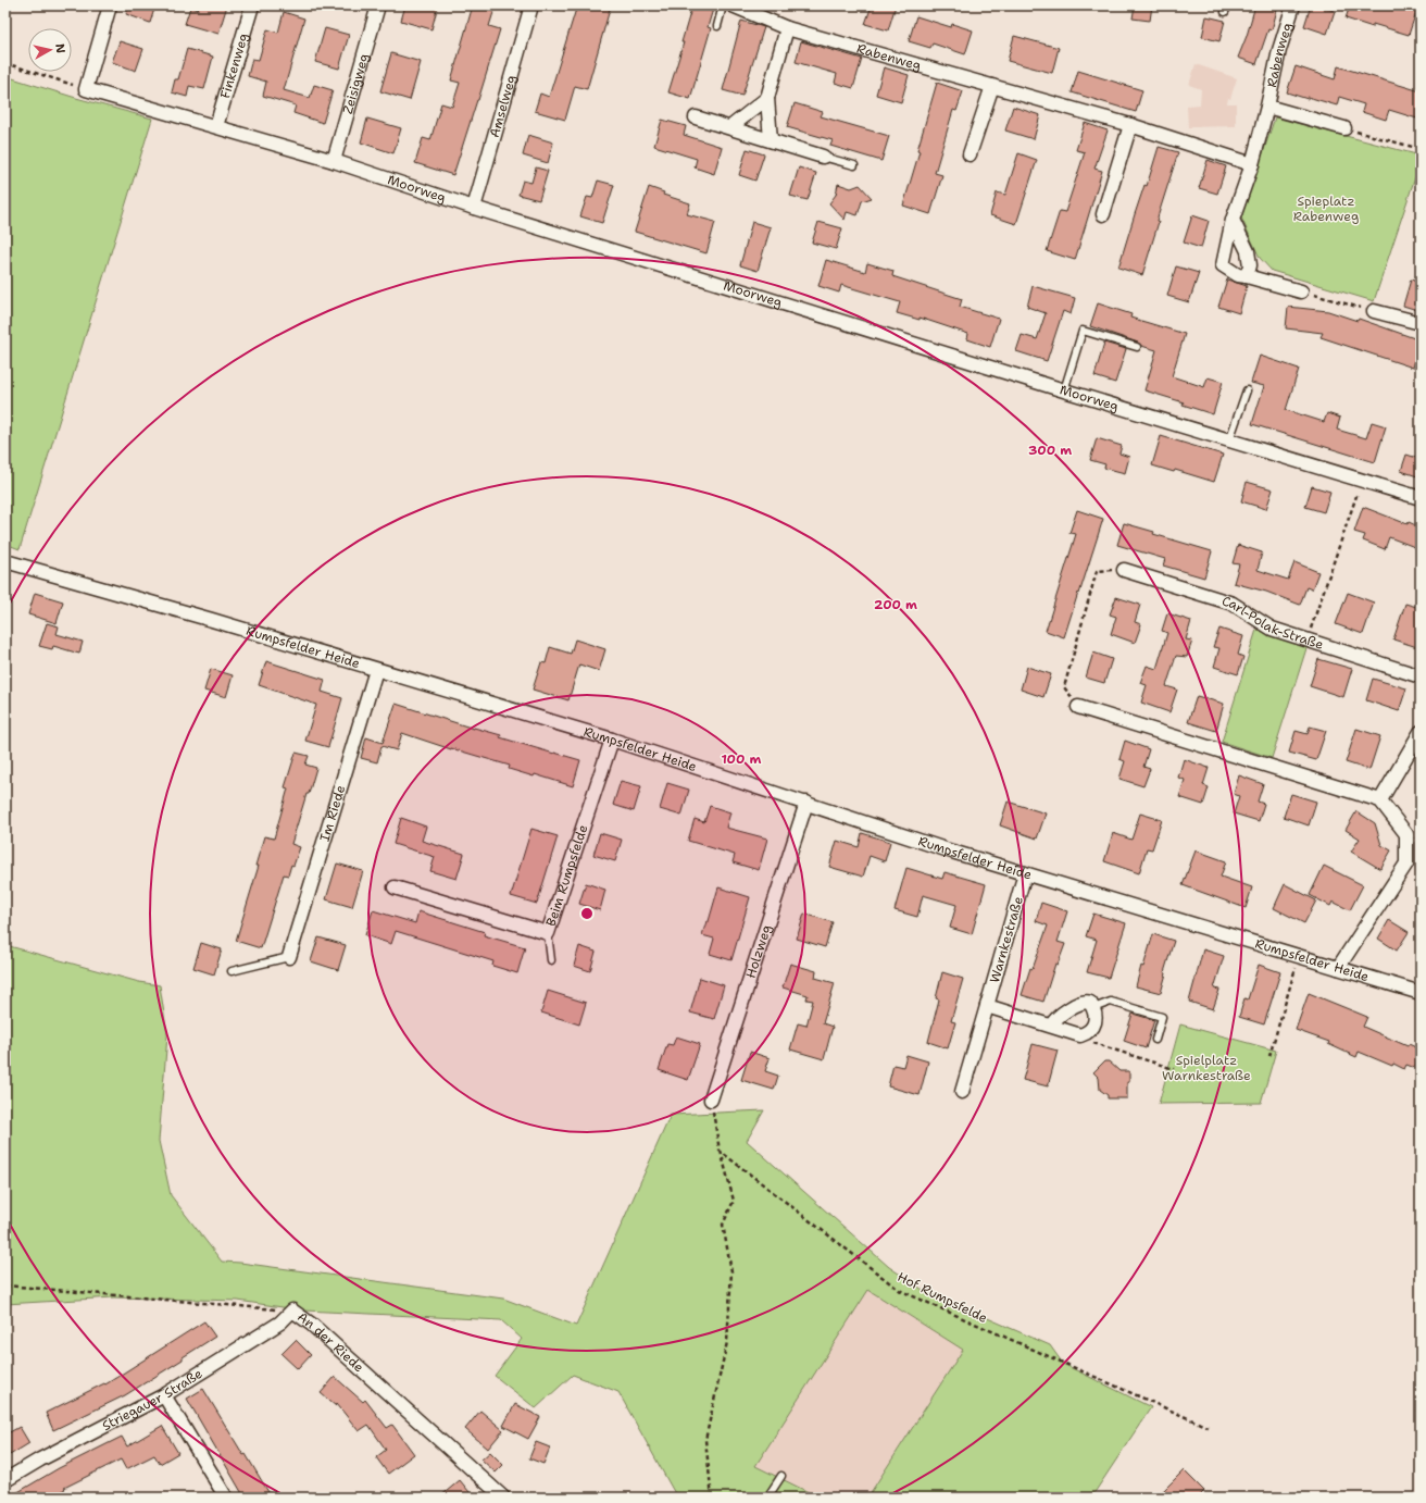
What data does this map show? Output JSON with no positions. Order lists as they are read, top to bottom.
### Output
{
  "streets": {
    "street": [
      "Rabenweg",
      "Finkenweg",
      "Zeisigweg",
      "Amselweg",
      "Moorweg",
      "Carl-Polak-Straße",
      "Rumpsfelder Heide",
      "Im Riede",
      "Beim Rumpsfelde",
      "Warnkestraße",
      "Holzweg",
      "An der Riede",
      "Striegauer Straße"
    ],
    "path": ["Hof Rumpsfelde"]
  },
  "crossings": [
    ["Finkenweg", "Moorweg"],
    ["Zeisigweg", "Moorweg"],
    ["Amselweg", "Moorweg"],
    ["Rumpsfelder Heide", "Im Riede"],
    ["Rumpsfelder Heide", "Beim Rumpsfelde"],
    ["Rumpsfelder Heide", "Warnkestraße"],
    ["Rumpsfelder Heide", "Holzweg"],
    ["An der Riede", "Striegauer Straße"]
  ],
  "parks": ["Spieplatz Rabenweg", "Spielplatz Warnkestraße"],
  "north": "right",
  "rings": ["300 m", "200 m", "100 m"]
}
